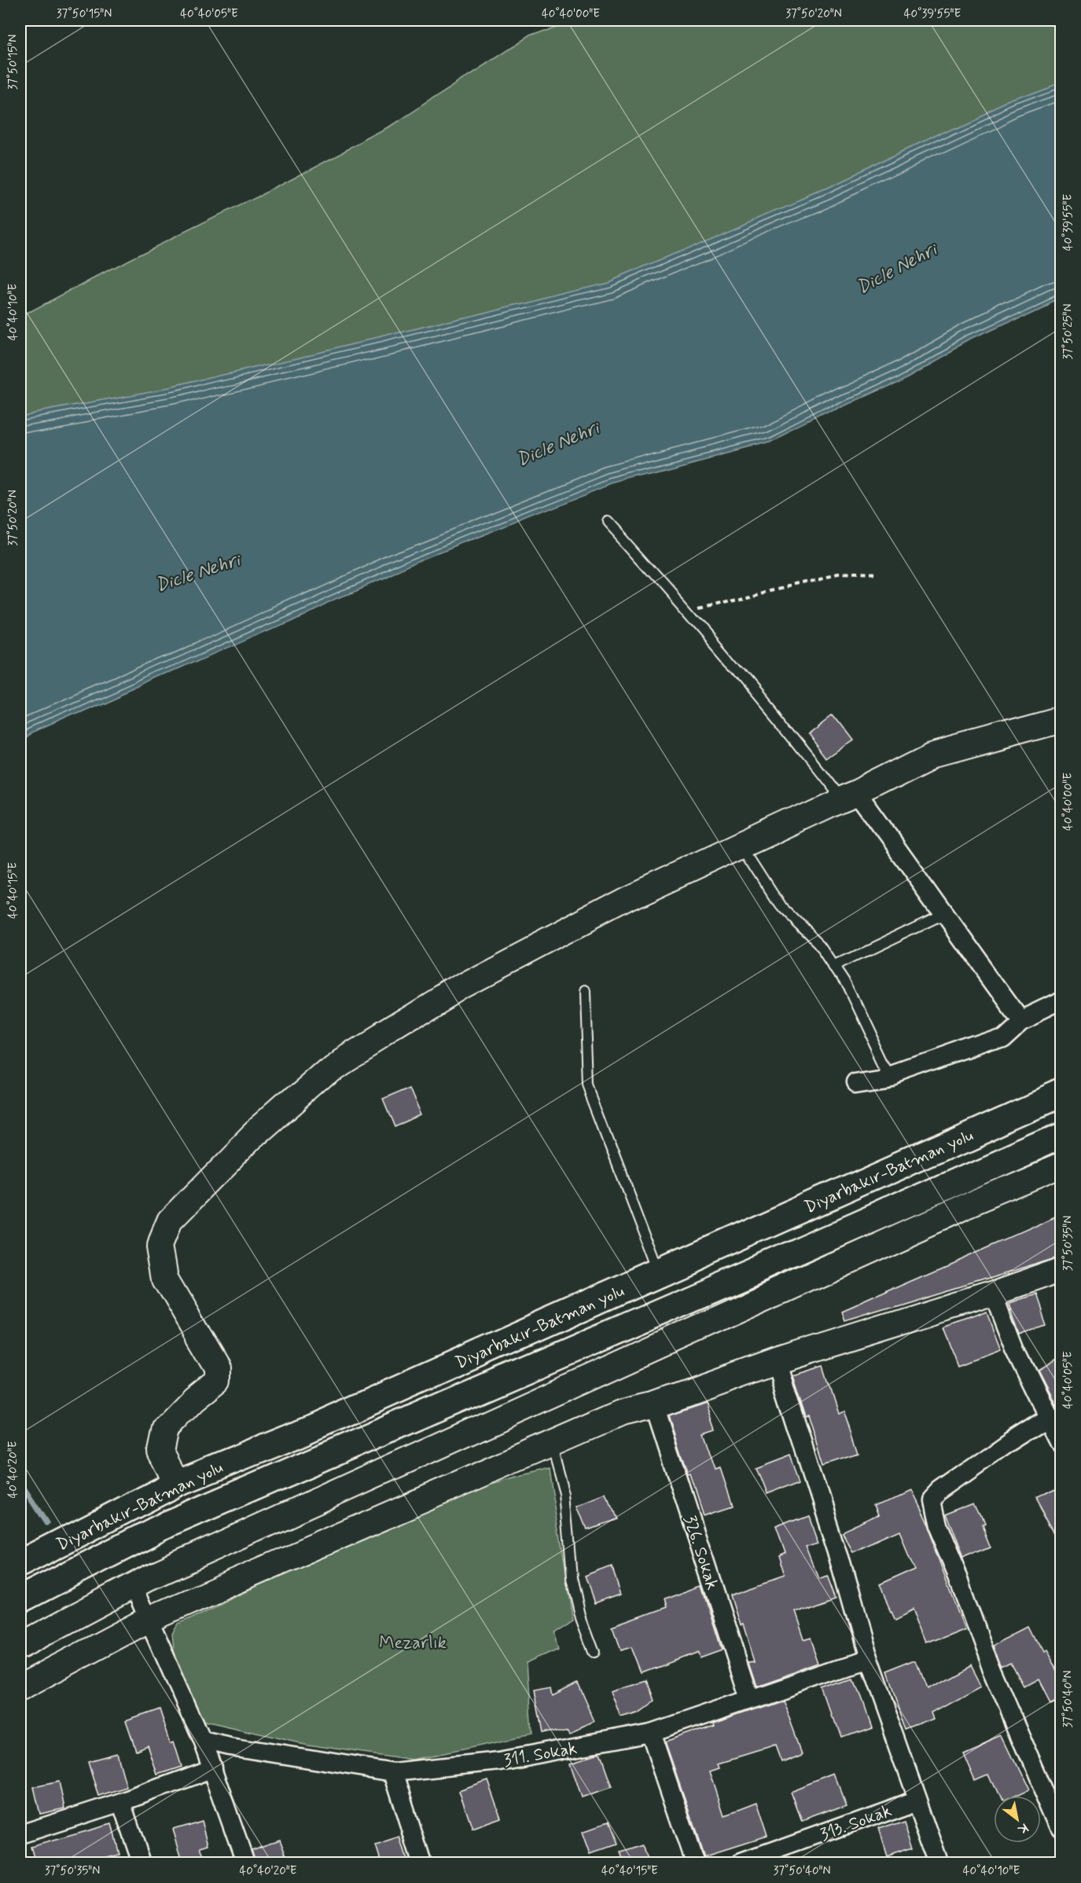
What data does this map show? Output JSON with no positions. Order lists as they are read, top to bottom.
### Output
{
  "streets": {
    "highway": ["Diyarbakır-Batman yolu"],
    "street": ["326. Sokak", "311. Sokak", "313. Sokak"]
  },
  "crossings": [
    ["326. Sokak", "311. Sokak"]
  ],
  "water": ["Dicle Nehri"],
  "parks": ["Mezarlık"],
  "north": "bottom right",
  "coordinates": [
    "37°50'15\"N",
    "40°40'05\"E",
    "40°40'00\"E",
    "37°50'20\"N",
    "40°39'55\"E",
    "40°40'10\"E",
    "37°50'25\"N",
    "40°40'15\"E",
    "37°50'35\"N",
    "40°40'20\"E",
    "37°50'40\"N"
  ]
}
